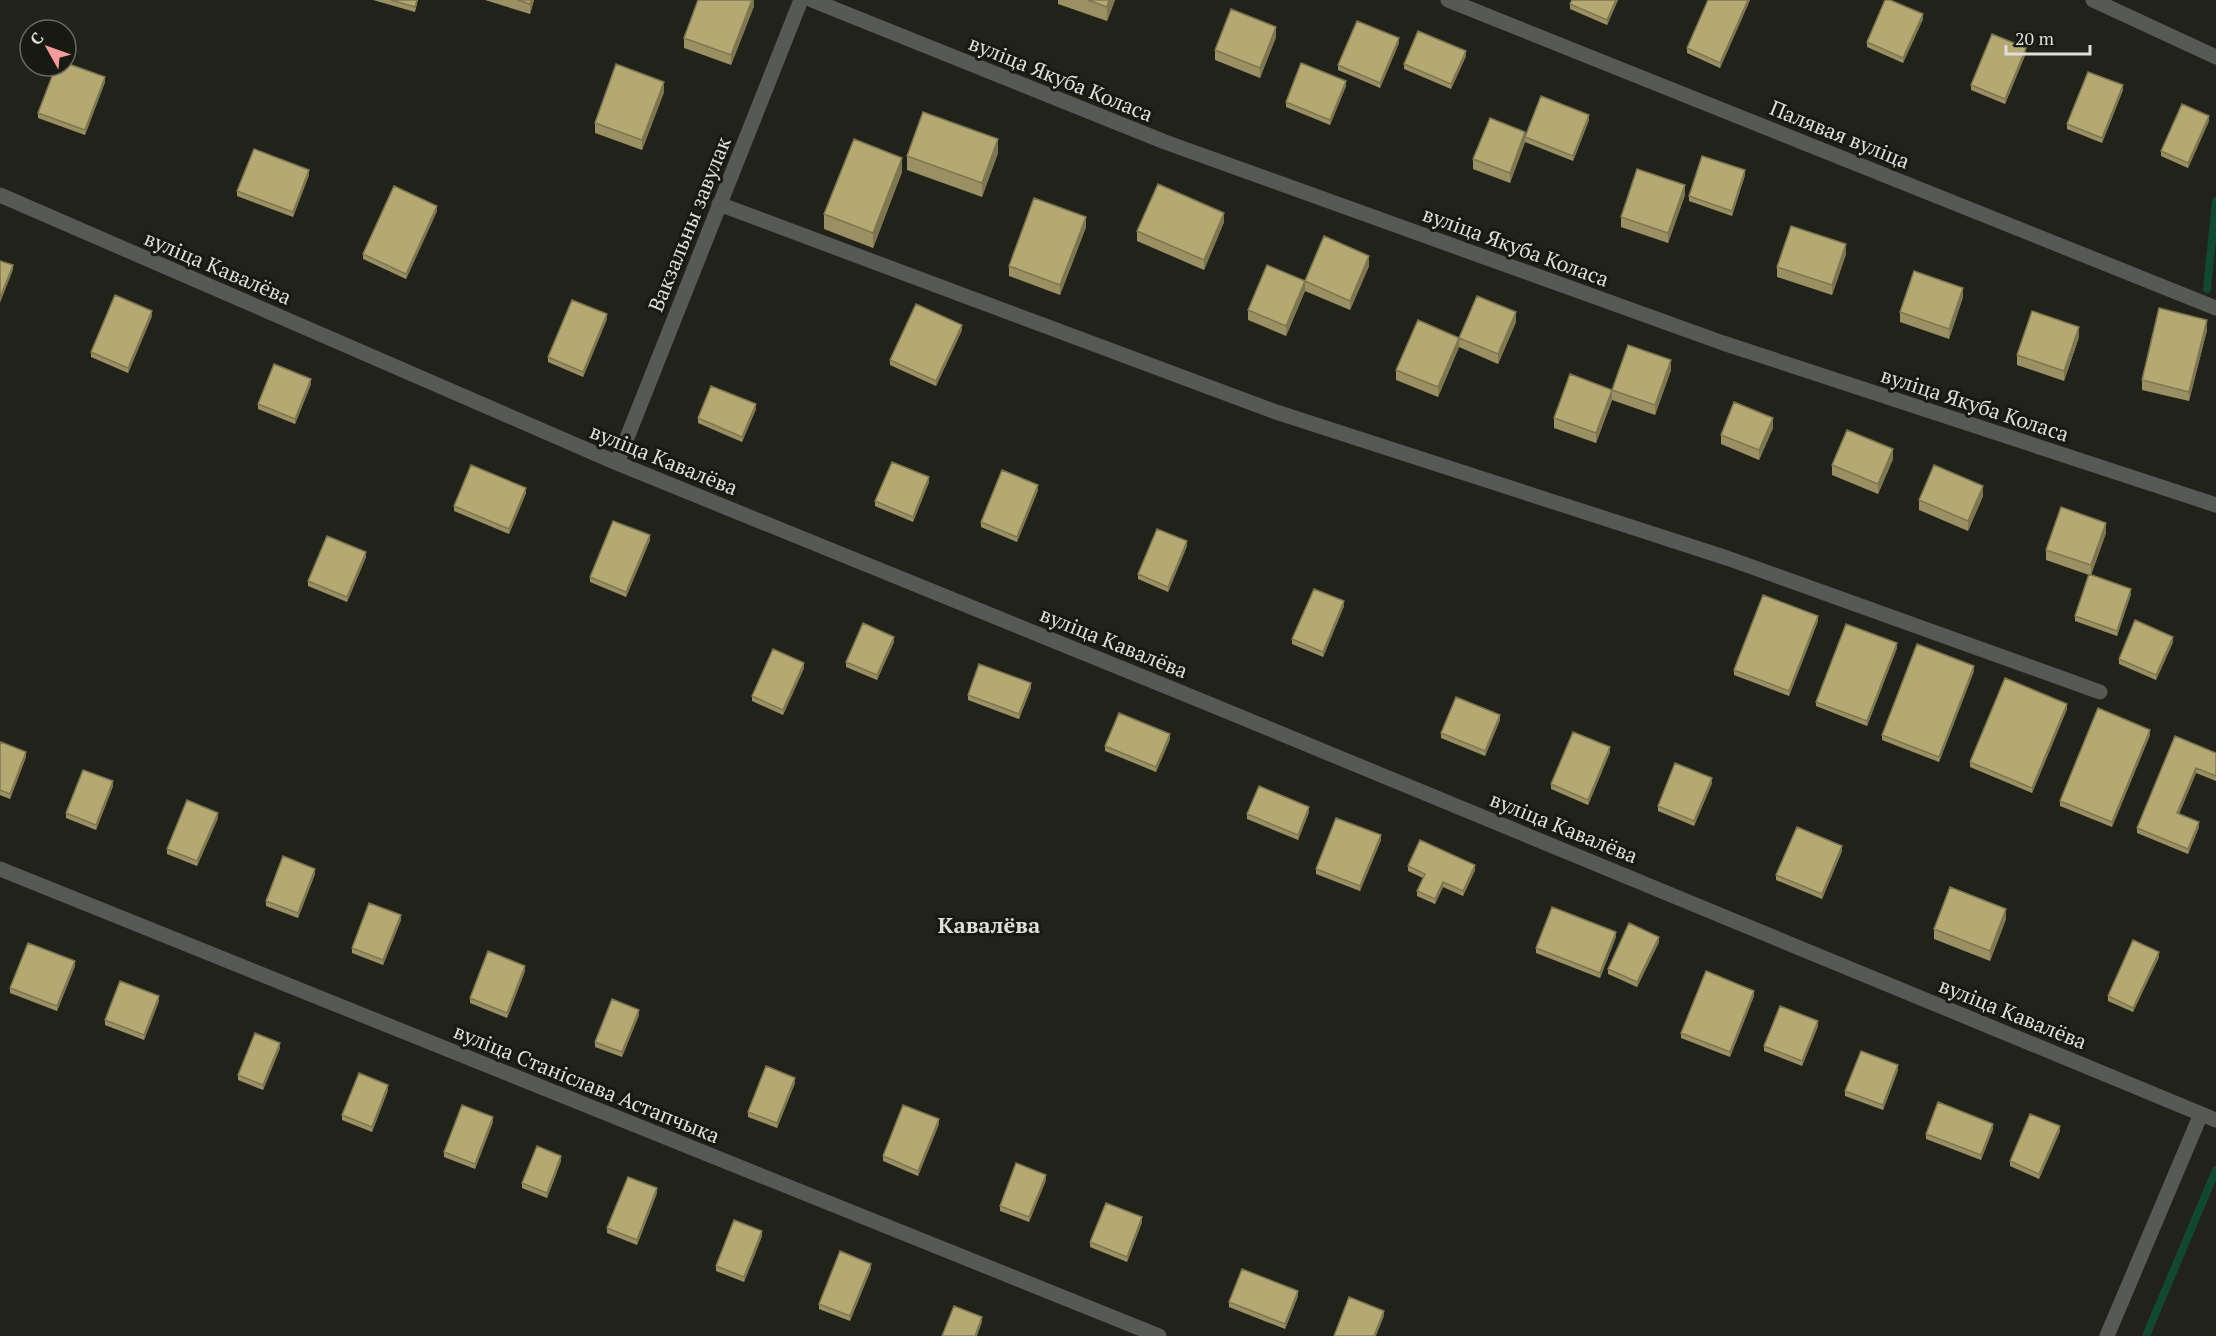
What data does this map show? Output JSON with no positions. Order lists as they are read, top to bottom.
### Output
{
  "streets": {
    "street": [
      "вуліца Якуба Коласа",
      "Палявая вуліца",
      "Вакзальны завулак",
      "вуліца Кавалёва",
      "вуліца Станіслава Астапчыка"
    ]
  },
  "crossings": [
    ["Вакзальны завулак", "вуліца Кавалёва"]
  ],
  "districts": ["Кавалёва"],
  "scale_bar": "20 m",
  "north": "top left"
}
